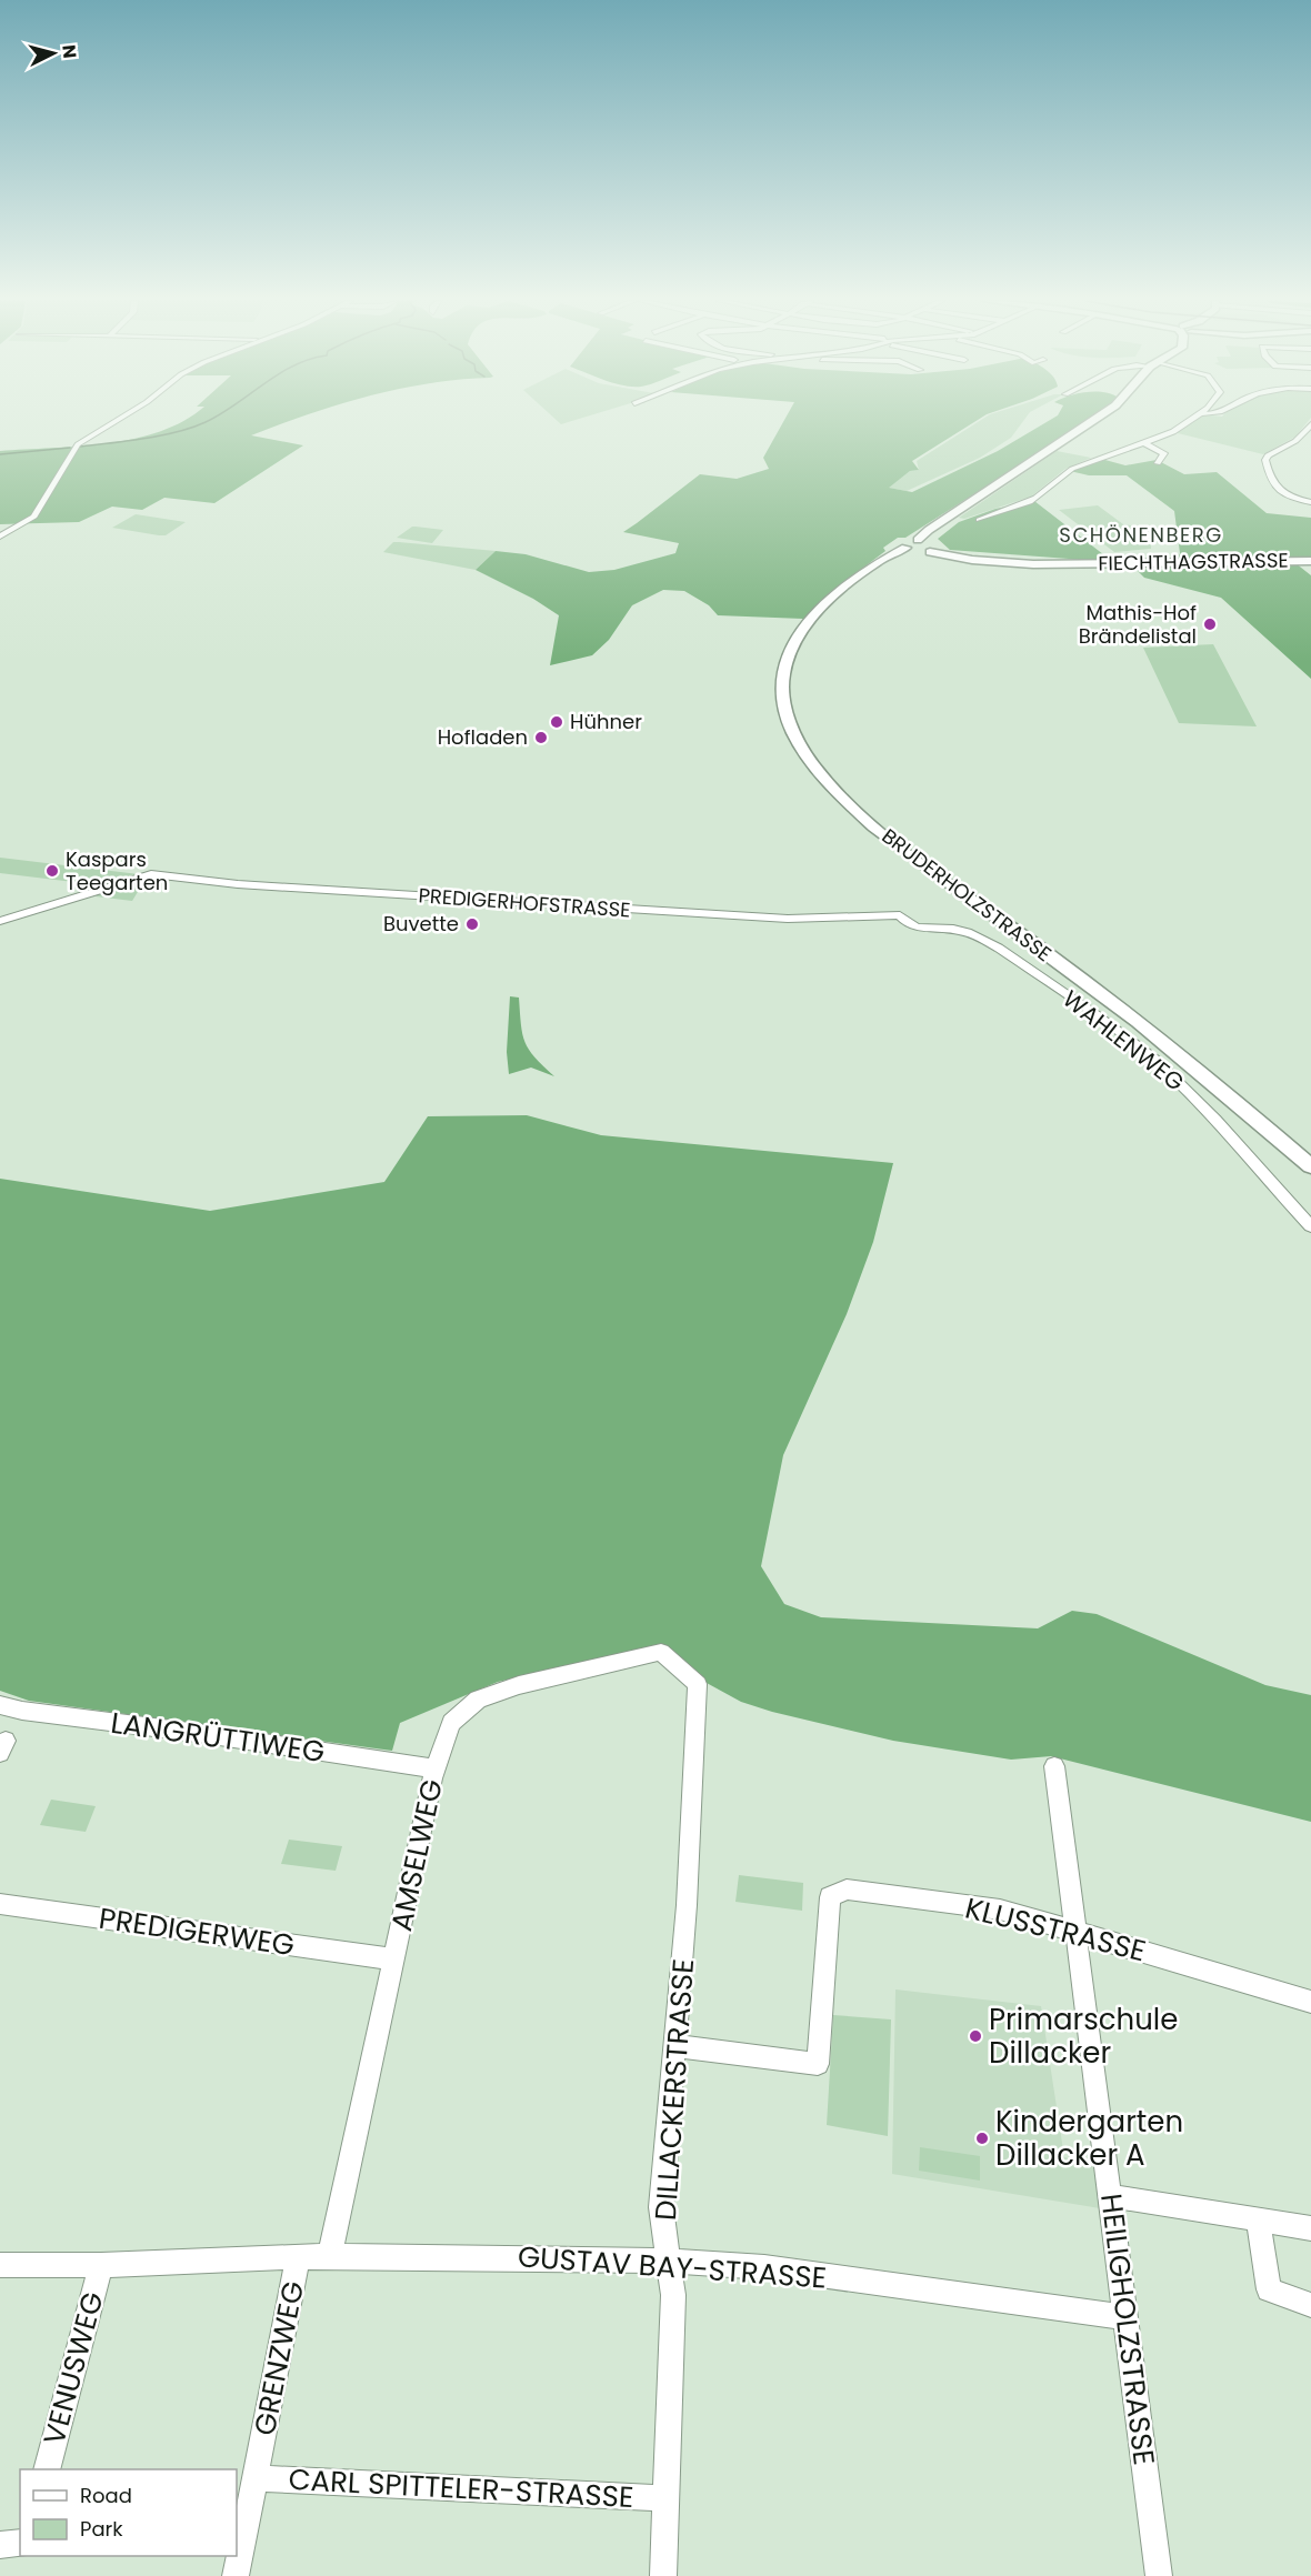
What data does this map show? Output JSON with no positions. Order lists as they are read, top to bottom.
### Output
{
  "streets": {
    "main road": ["FIECHTHAGSTRASSE", "BRUDERHOLZSTRASSE"],
    "street": [
      "PREDIGERHOFSTRASSE",
      "WAHLENWEG",
      "LANGRÜTTIWEG",
      "AMSELWEG",
      "KLUSSTRASSE",
      "PREDIGERWEG",
      "DILLACKERSTRASSE",
      "GUSTAV BAY-STRASSE",
      "HEILIGHOLZSTRASSE",
      "GRENZWEG",
      "VENUSWEG",
      "CARL SPITTELER-STRASSE"
    ]
  },
  "crossings": [
    ["FIECHTHAGSTRASSE", "BRUDERHOLZSTRASSE"],
    ["PREDIGERHOFSTRASSE", "WAHLENWEG"],
    ["LANGRÜTTIWEG", "AMSELWEG"],
    ["AMSELWEG", "PREDIGERWEG"],
    ["AMSELWEG", "DILLACKERSTRASSE"],
    ["AMSELWEG", "GUSTAV BAY-STRASSE"],
    ["KLUSSTRASSE", "DILLACKERSTRASSE"],
    ["KLUSSTRASSE", "HEILIGHOLZSTRASSE"],
    ["DILLACKERSTRASSE", "GUSTAV BAY-STRASSE"],
    ["DILLACKERSTRASSE", "CARL SPITTELER-STRASSE"],
    ["GUSTAV BAY-STRASSE", "HEILIGHOLZSTRASSE"],
    ["GUSTAV BAY-STRASSE", "GRENZWEG"],
    ["GUSTAV BAY-STRASSE", "VENUSWEG"],
    ["GRENZWEG", "CARL SPITTELER-STRASSE"]
  ],
  "districts": ["SCHÖNENBERG"],
  "places": [
    "Mathis-Hof Brändelistal",
    "Hühner",
    "Hofladen",
    "Kaspars Teegarten",
    "Buvette",
    "Primarschule Dillacker",
    "Kindergarten Dillacker A"
  ],
  "legend": ["Road", "Park"],
  "north": "right"
}
